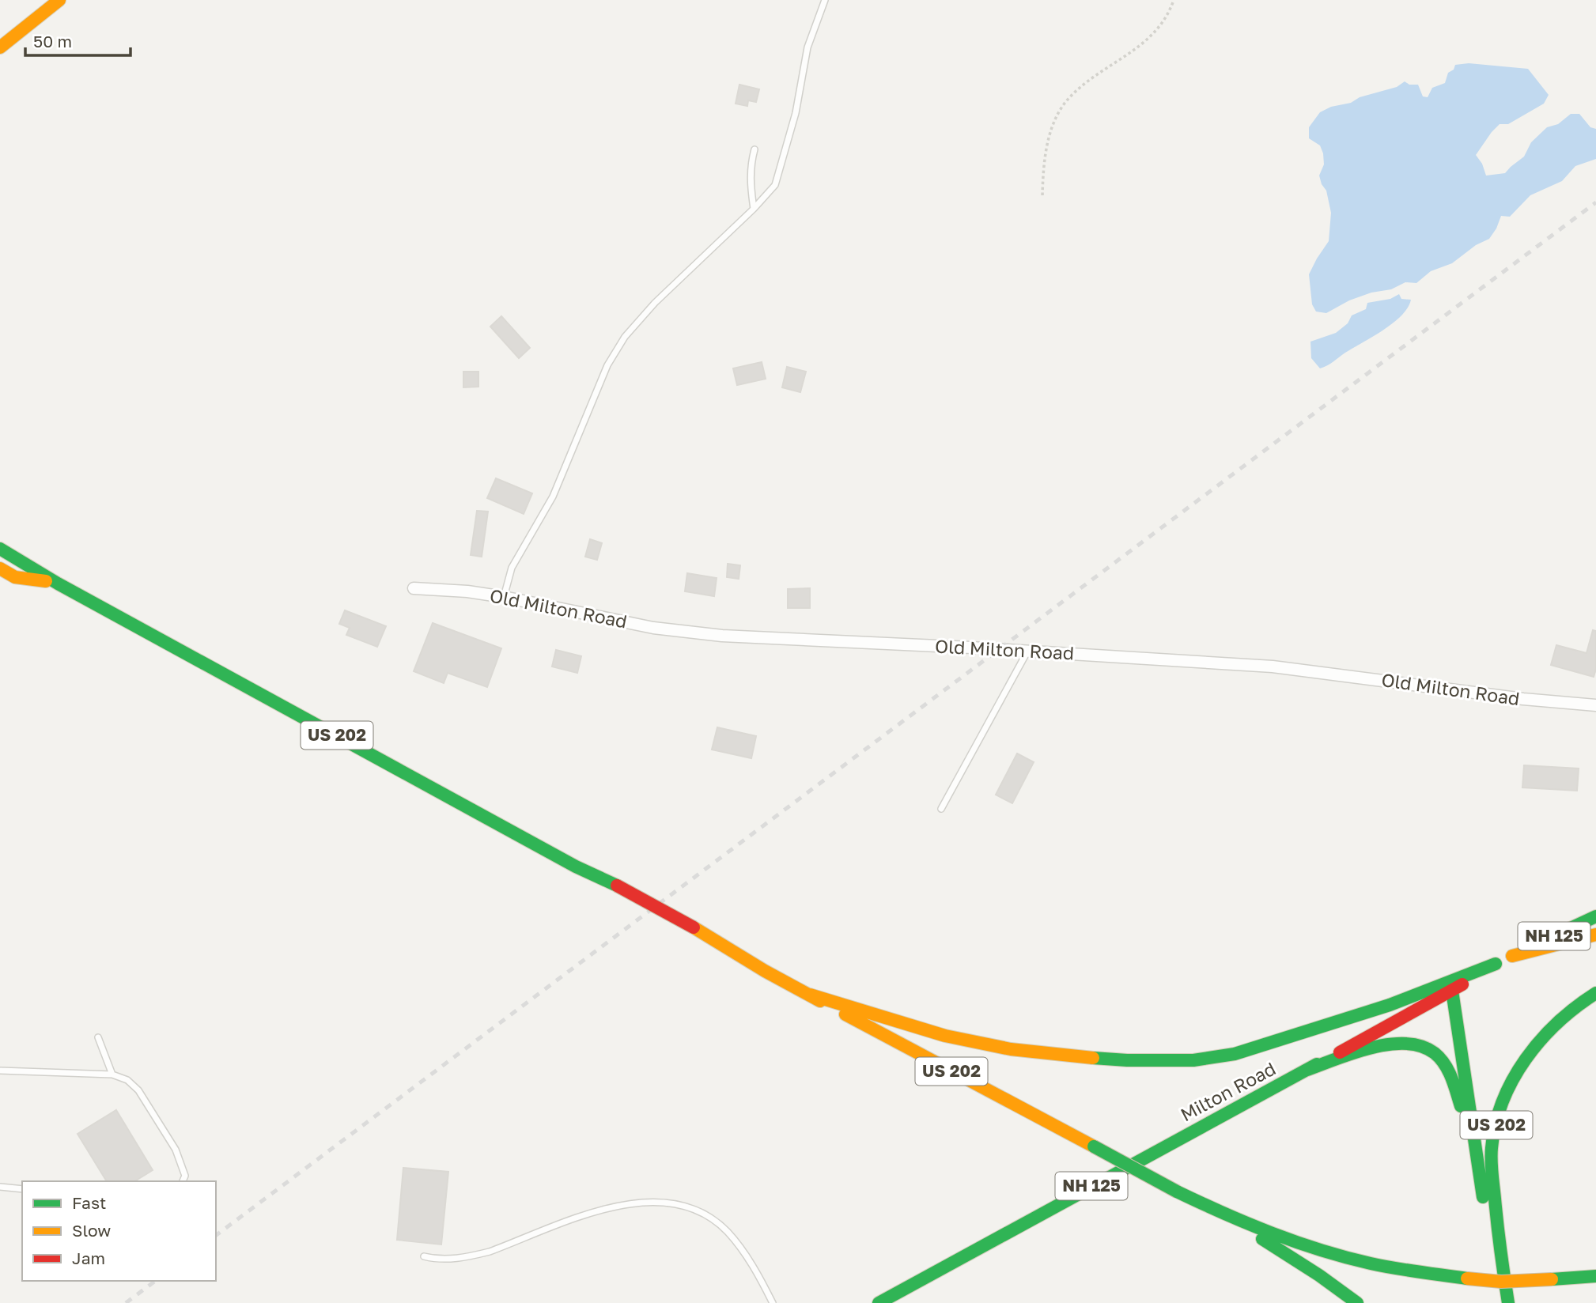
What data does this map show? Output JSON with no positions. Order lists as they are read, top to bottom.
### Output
{
  "streets": {
    "main road": ["US 202", "NH 125", "Milton Road"],
    "street": ["Old Milton Road"]
  },
  "legend": ["Fast", "Slow", "Jam"],
  "scale_bar": "50 m"
}
